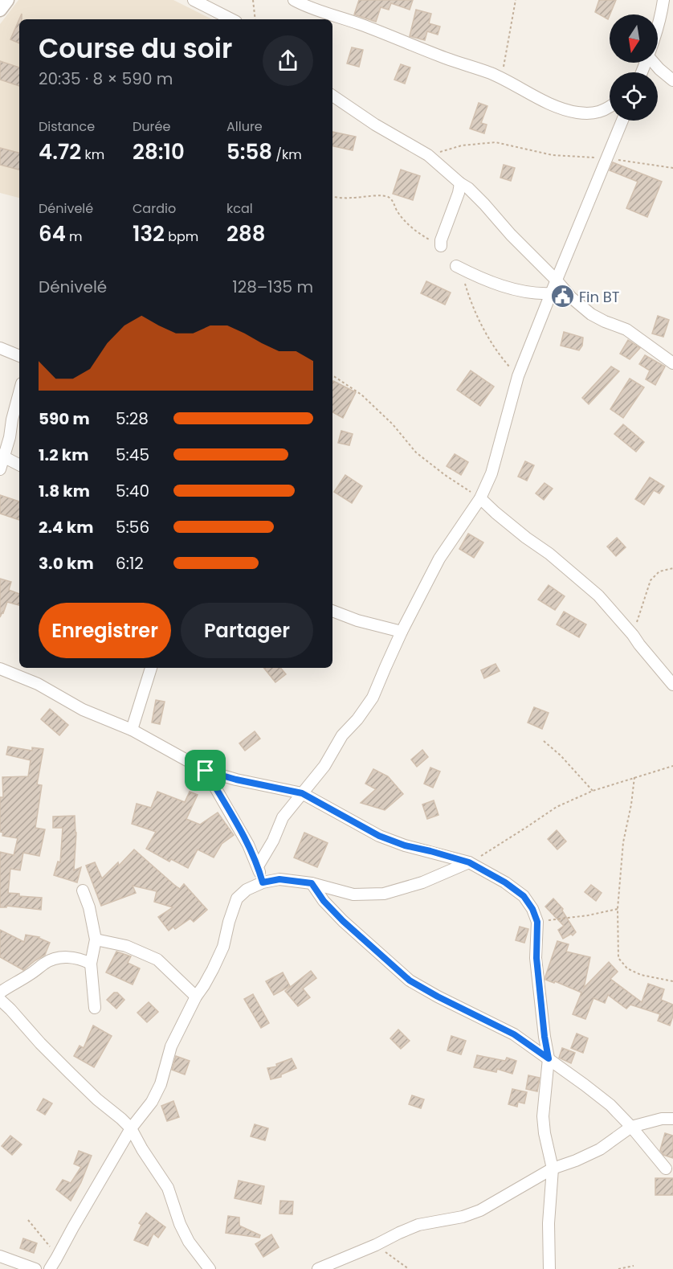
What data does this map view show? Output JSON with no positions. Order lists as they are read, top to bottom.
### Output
{
  "places": {
    "public building": ["Fin BT"]
  },
  "north": "bottom",
  "page": {
    "heading": ["Course du soir", "20:35 · 8 × 590 m"],
    "stats": [
      ["Distance", "4.72 km"],
      ["Durée", "28:10"],
      ["Allure", "5:58 /km"],
      ["Dénivelé", "64 m"],
      ["Cardio", "132 bpm"],
      ["kcal", "288"]
    ],
    "chart": ["Dénivelé", "128–135 m"],
    "list": [
      {
        "name": "590 m",
        "note": "5:28"
      },
      {
        "name": "1.2 km",
        "note": "5:45"
      },
      {
        "name": "1.8 km",
        "note": "5:40"
      },
      {
        "name": "2.4 km",
        "note": "5:56"
      },
      {
        "name": "3.0 km",
        "note": "6:12"
      }
    ],
    "buttons": ["Enregistrer", "Partager"]
  }
}
